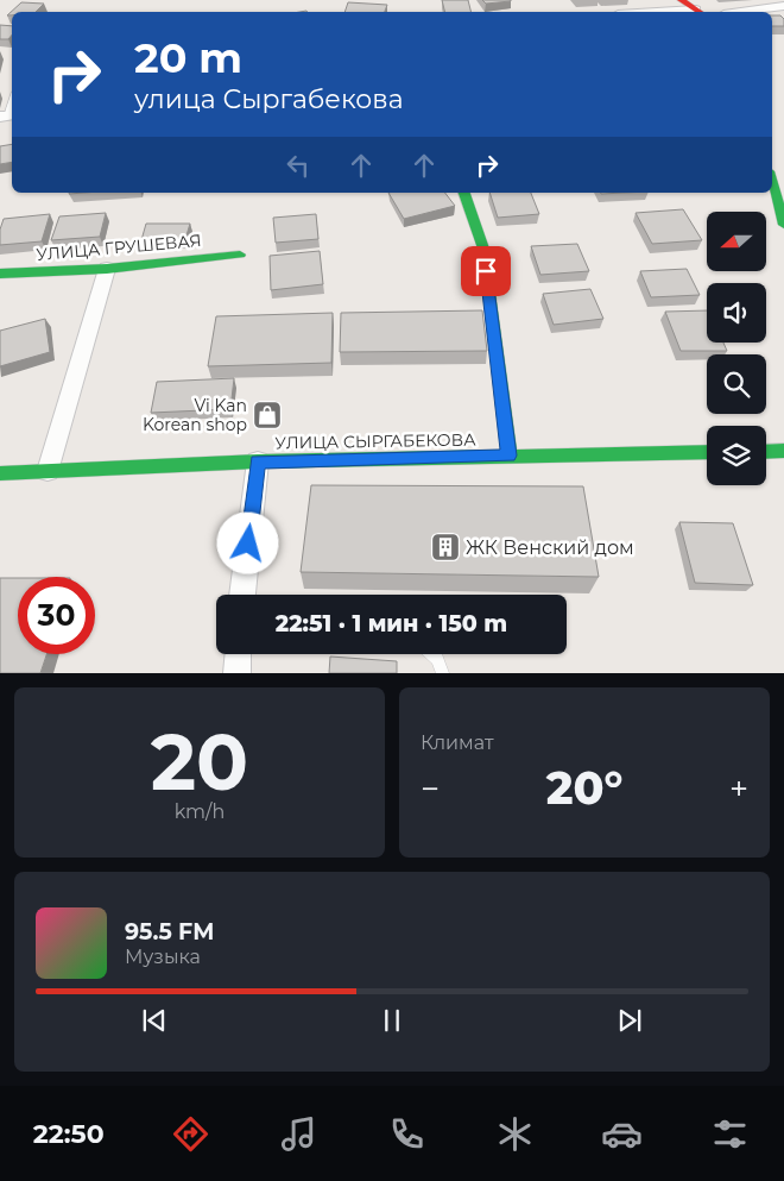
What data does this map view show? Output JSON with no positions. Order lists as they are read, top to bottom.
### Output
{
  "streets": {
    "street": ["УЛИЦА ГРУШЕВАЯ", "УЛИЦА СЫРГАБЕКОВА"]
  },
  "places": {
    "shop": ["Vi Kan Korean shop"],
    "building": ["ЖК Венский дом"]
  },
  "north": "left",
  "page": {
    "turn": ["20 m", "улица Сыргабекова"],
    "limit": "30",
    "trip": "22:51 · 1 мин · 150 m",
    "tile": [
      ["20", "km/h"],
      "Климат"
    ],
    "heat": ["−", "20°", "+"],
    "song": ["95.5 FM", "Музыка"],
    "tabs": "22:50"
  }
}
